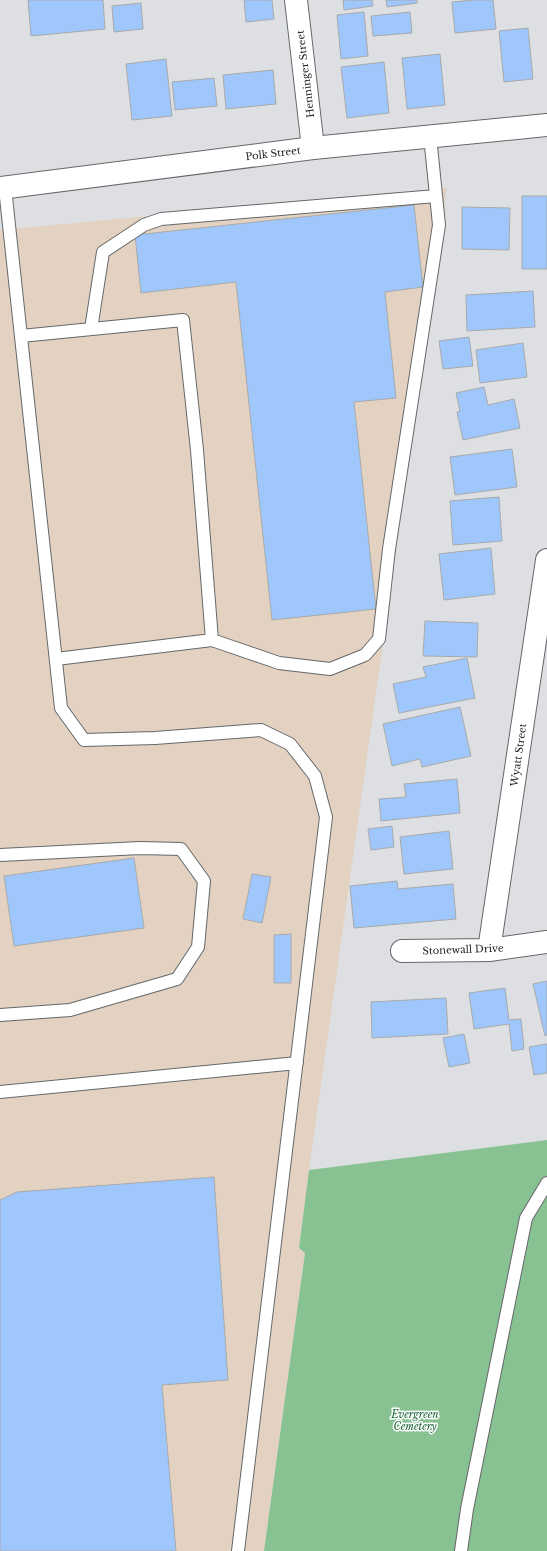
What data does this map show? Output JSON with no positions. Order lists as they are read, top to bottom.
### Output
{
  "streets": {
    "street": [
      "Henninger Street",
      "Polk Street",
      "Wyatt Street",
      "Stonewall Drive"
    ]
  },
  "crossings": [
    ["Henninger Street", "Polk Street"],
    ["Wyatt Street", "Stonewall Drive"]
  ],
  "parks": ["Evergreen Cemetery"]
}
